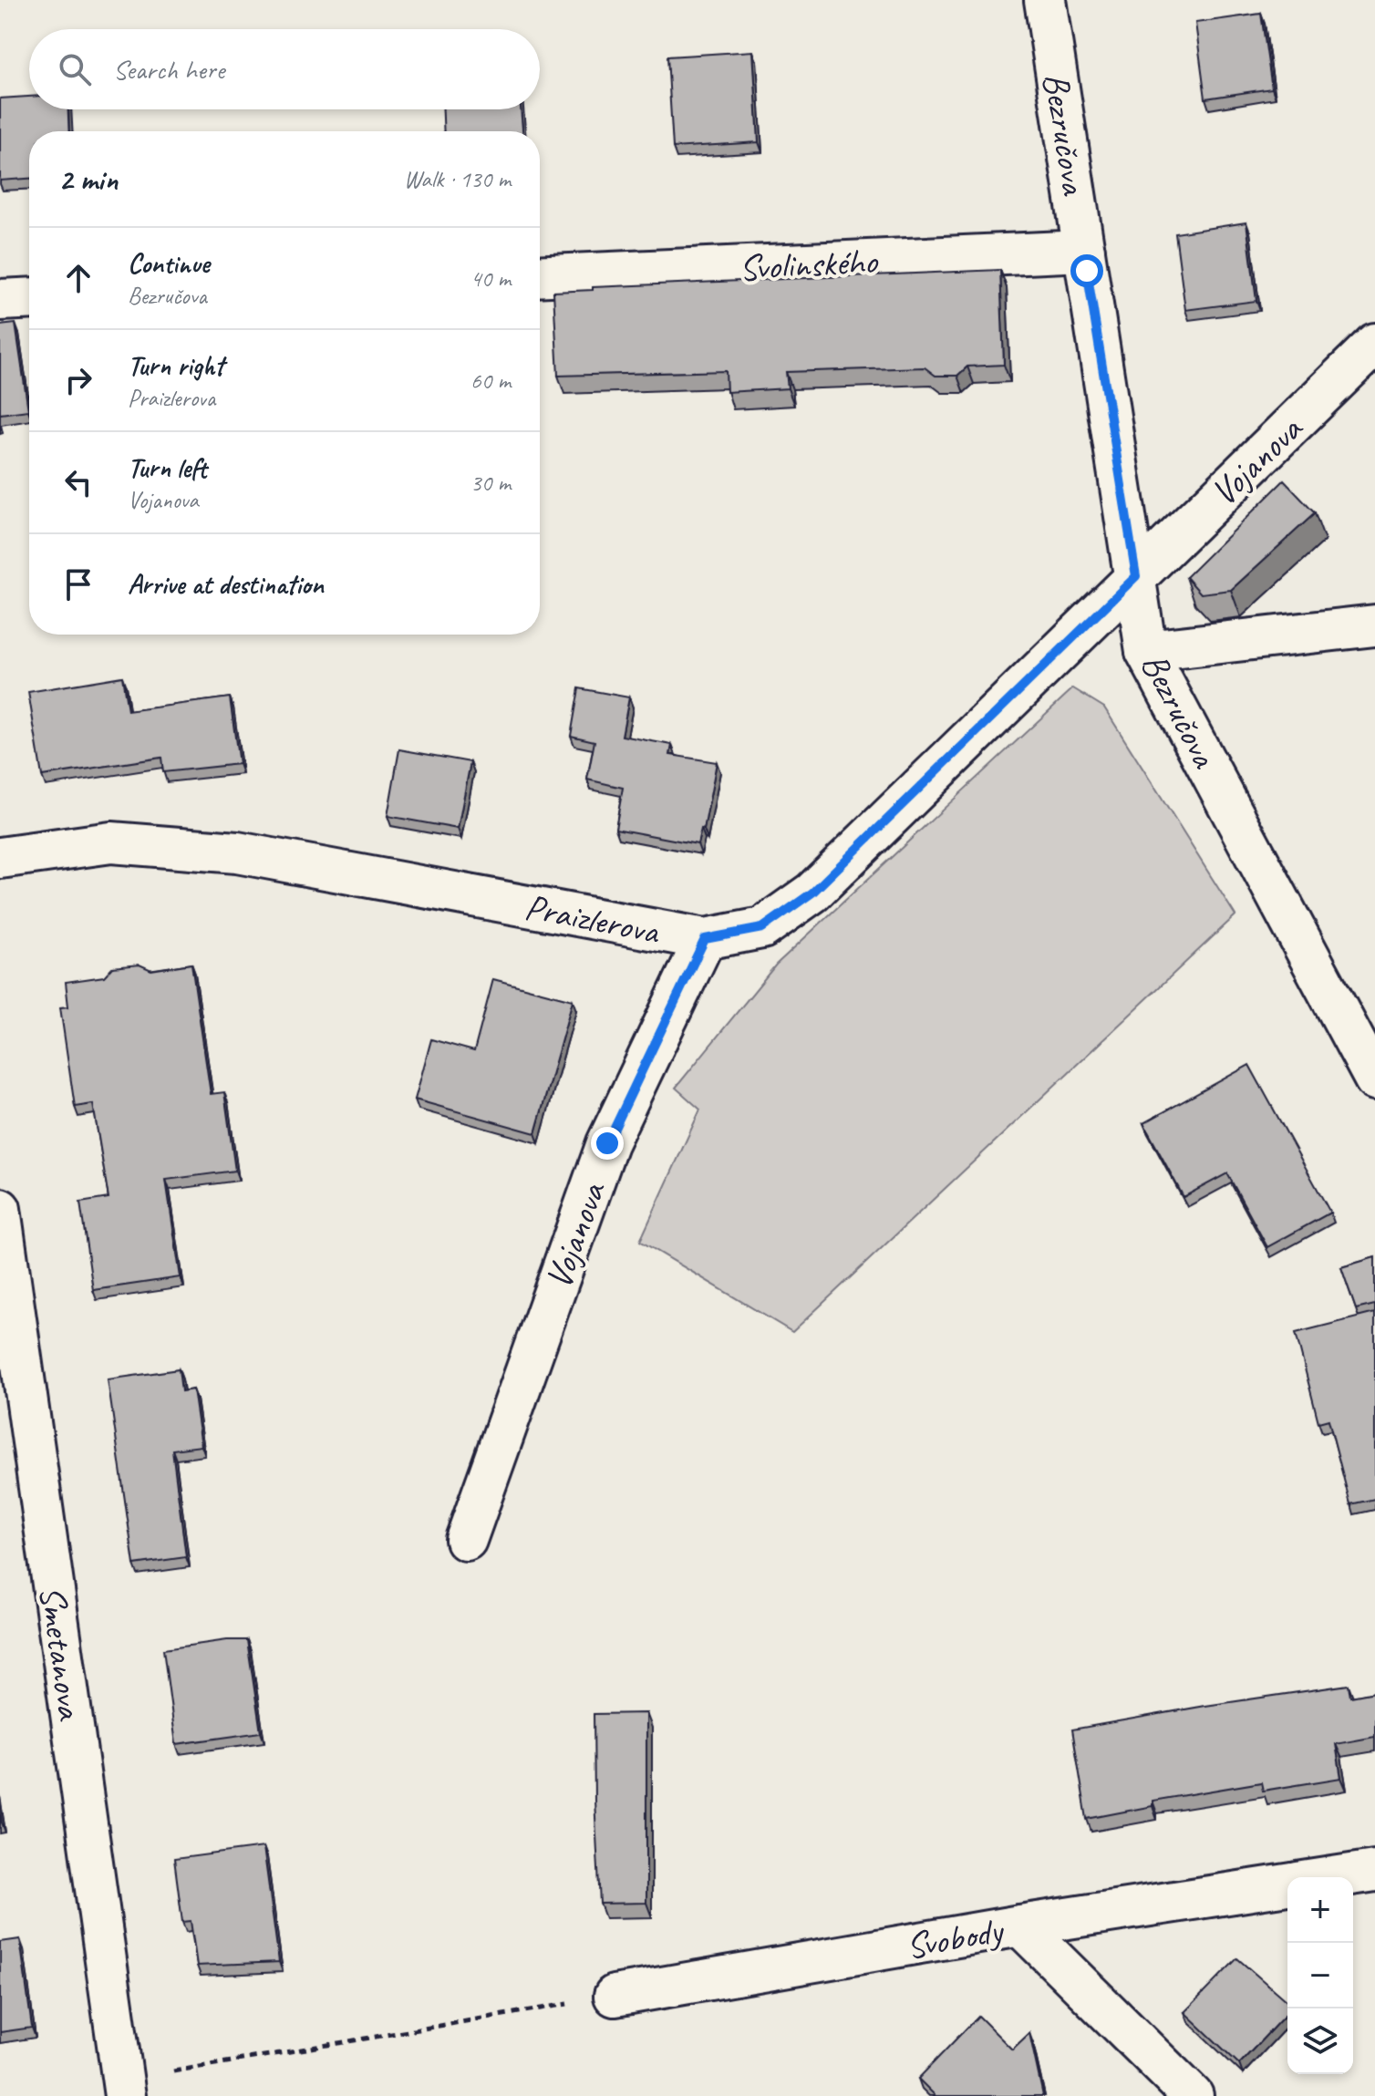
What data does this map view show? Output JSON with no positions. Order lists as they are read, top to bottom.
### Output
{
  "streets": {
    "street": [
      "Bezručova",
      "Svolinského",
      "Vojanova",
      "Praizlerova",
      "Smetanova",
      "Svobody"
    ]
  },
  "crossings": [
    ["Bezručova", "Svolinského"],
    ["Bezručova", "Vojanova"],
    ["Bezručova", "Praizlerova"],
    ["Vojanova", "Praizlerova"]
  ],
  "page": {
    "search": "Search here",
    "heading": ["2 min", "Walk · 130 m"],
    "list": [
      ["Continue", "Bezručova", "40 m"],
      ["Turn right", "Praizlerova", "60 m"],
      ["Turn left", "Vojanova", "30 m"],
      "Arrive at destination"
    ],
    "map_buttons": ["+", "−"]
  }
}
